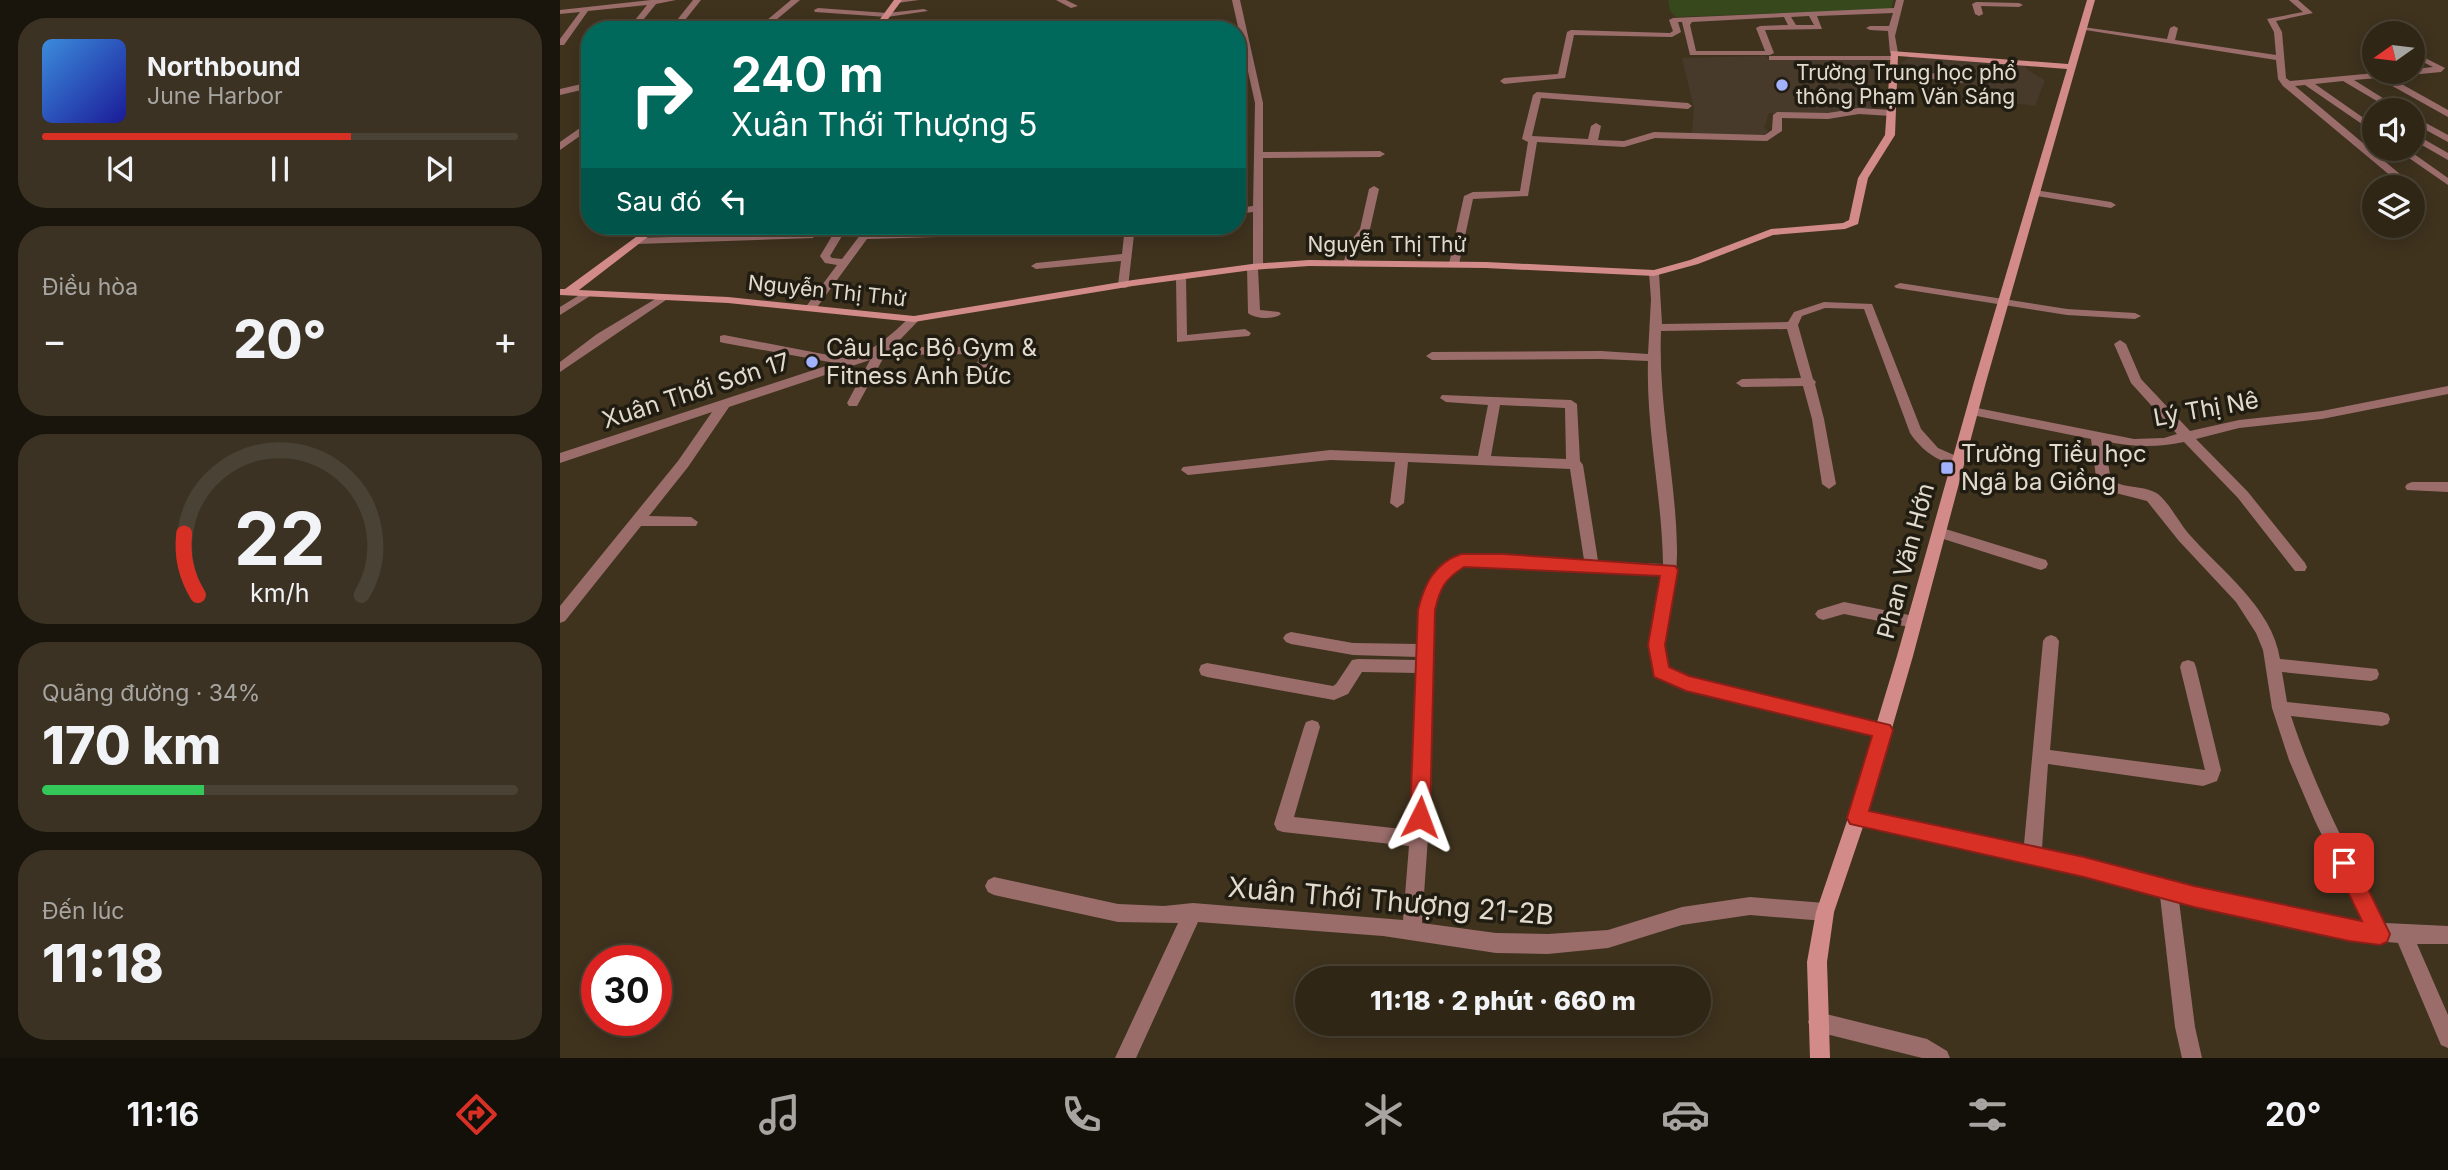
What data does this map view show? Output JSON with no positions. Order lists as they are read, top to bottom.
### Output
{
  "streets": {
    "street": [
      "Nguyễn Thị Thử",
      "Xuân Thới Sơn 17",
      "Lý Thị Nê",
      "Phan Văn Hớn",
      "Xuân Thới Thượng 21-2B"
    ]
  },
  "crossings": [
    ["Nguyễn Thị Thử", "Xuân Thới Sơn 17"],
    ["Lý Thị Nê", "Phan Văn Hớn"],
    ["Phan Văn Hớn", "Xuân Thới Thượng 21-2B"]
  ],
  "places": {
    "other": ["Trường Trung học phổ thông Phạm Văn Sáng", "Câu Lạc Bộ Gym & Fitness Anh Đức"],
    "transit": ["Trường Tiểu học Ngã ba Giồng"]
  },
  "north": "left",
  "page": {
    "turn": ["240 m", "Xuân Thới Thượng 5"],
    "song": ["Northbound", "June Harbor"],
    "then": "Sau đó",
    "tile": [
      "Điều hòa",
      ["Quãng đường · 34%", "170 km"],
      ["Đến lúc", "11:18"]
    ],
    "heat": ["−", "20°", "+"],
    "limit": "30",
    "trip": "11:18 · 2 phút · 660 m",
    "tabs": ["11:16", "20°"],
    "gauge": ["22", "km/h"]
  }
}
